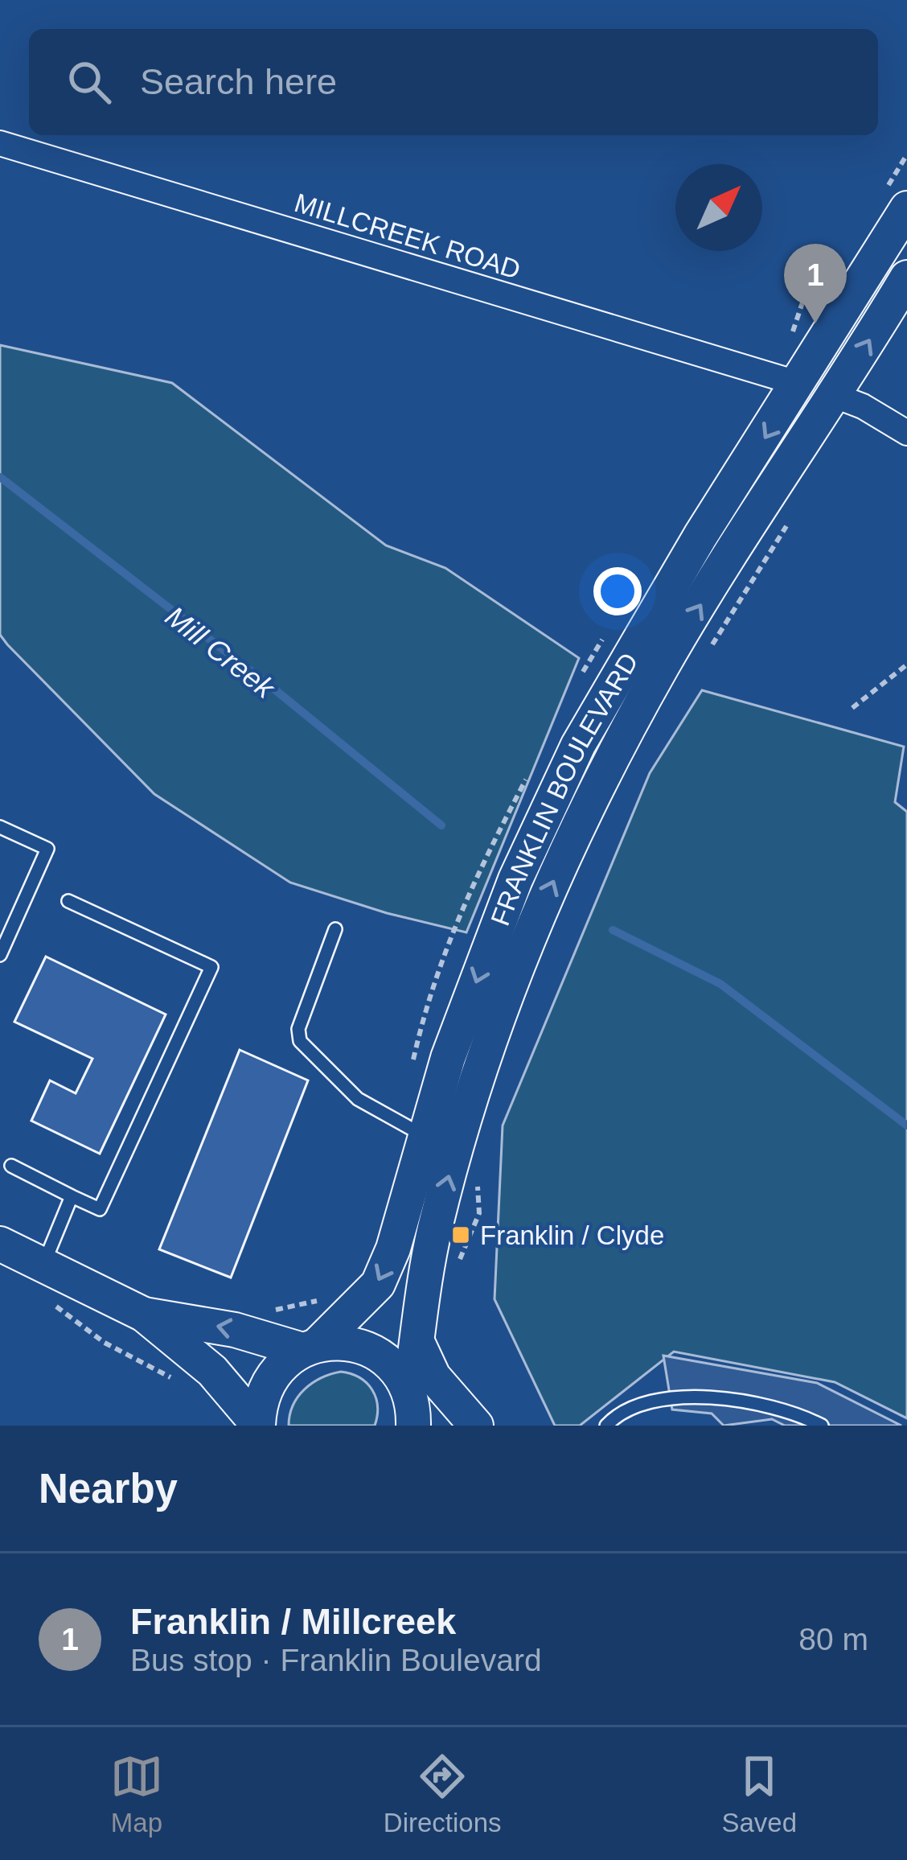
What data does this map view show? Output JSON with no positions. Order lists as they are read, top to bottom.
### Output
{
  "streets": {
    "main road": ["FRANKLIN BOULEVARD"],
    "street": ["MILLCREEK ROAD"]
  },
  "crossings": [
    ["MILLCREEK ROAD", "FRANKLIN BOULEVARD"]
  ],
  "water": ["Mill Creek"],
  "places": {
    "transit": ["Franklin / Clyde"]
  },
  "north": "top right",
  "page": {
    "search": "Search here",
    "pins": "1",
    "heading": "Nearby",
    "list": [
      {
        "mark": "1",
        "name": "Franklin / Millcreek",
        "note": "Bus stop · Franklin Boulevard",
        "value": "80 m"
      }
    ],
    "nav": ["Map", "Directions", "Saved"]
  }
}
